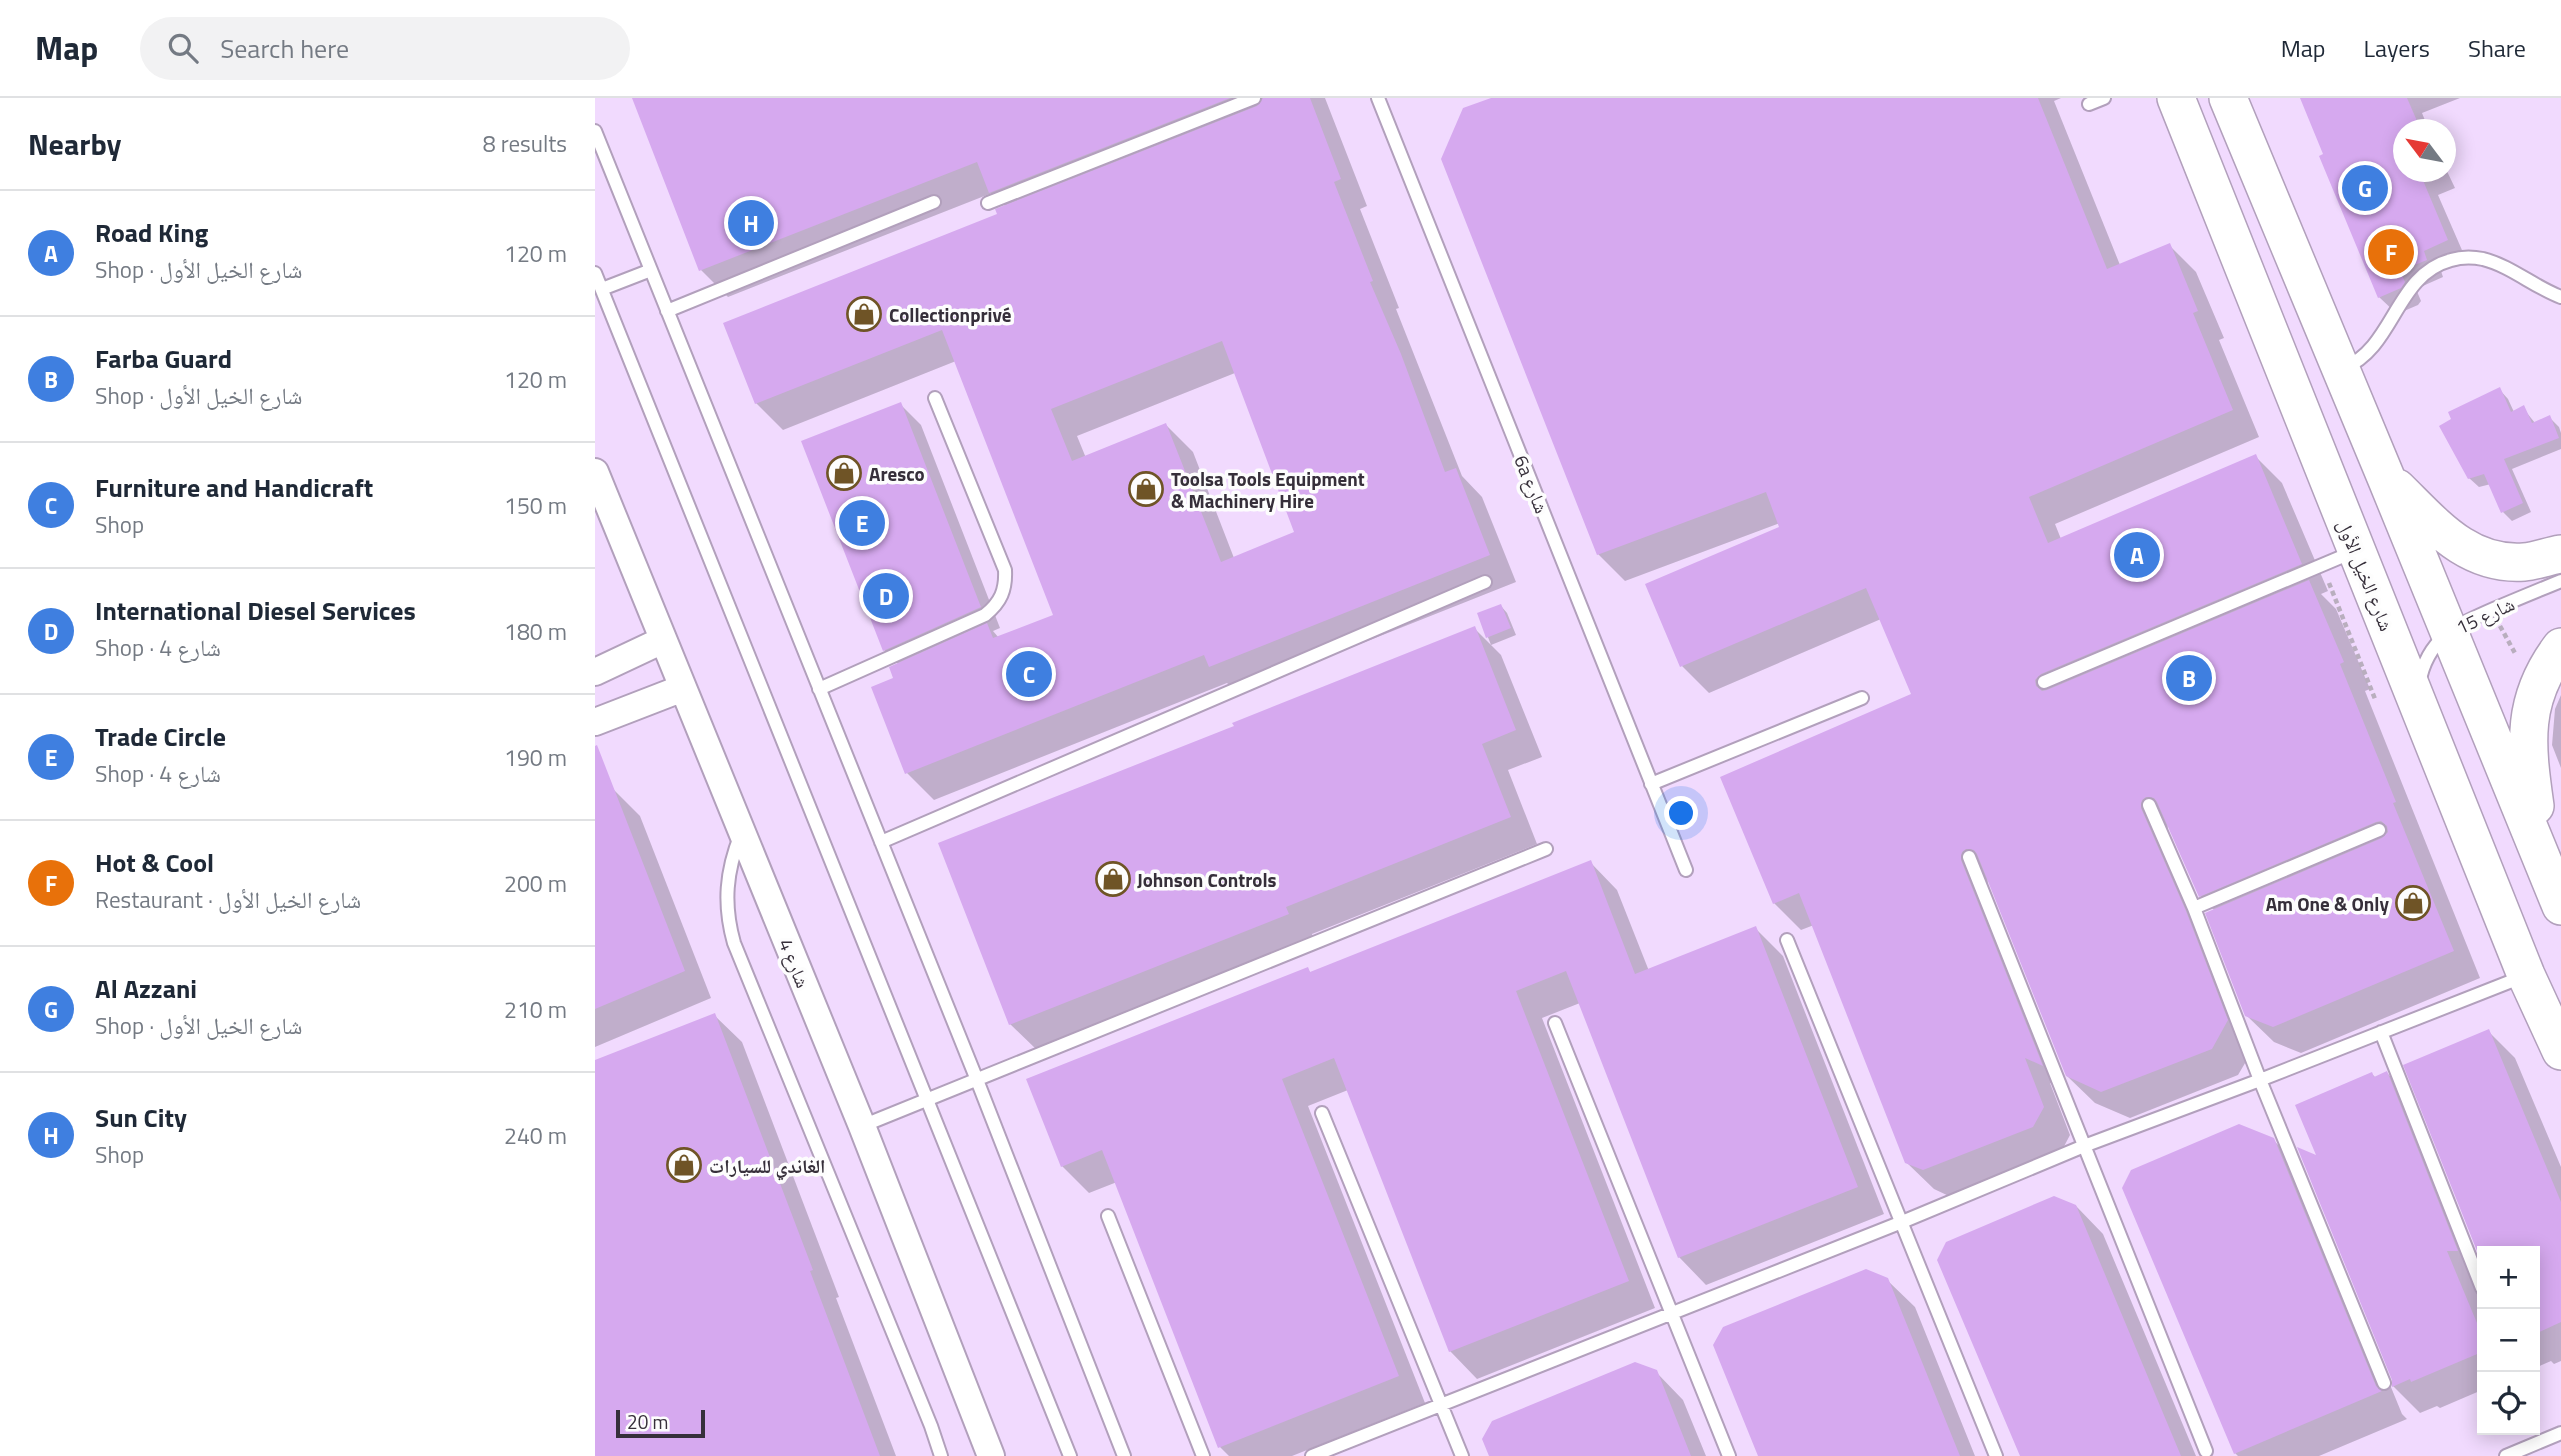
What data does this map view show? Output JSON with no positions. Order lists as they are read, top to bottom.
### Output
{
  "streets": {
    "main road": ["شارع الخيل الأول"],
    "street": ["شارع 4"],
    "lane": ["6a شارع", "شارع 15"]
  },
  "crossings": [
    ["شارع الخيل الأول", "شارع 15"]
  ],
  "places": {
    "shop": [
      "Collectionprivé",
      "Aresco",
      "Toolsa Tools Equipment & Machinery Hire",
      "Johnson Controls",
      "Am One & Only",
      "الغاندي للسيارات"
    ]
  },
  "scale_bar": "20 m",
  "north": "top left",
  "page": {
    "header": "Map",
    "search": "Search here",
    "nav": ["Map", "Layers", "Share"],
    "heading": ["Nearby", "8 results"],
    "pins": [
      "G",
      "H",
      "F",
      "E",
      "A",
      "D",
      "C",
      "B"
    ],
    "list": [
      {
        "mark": "A",
        "name": "Road King",
        "note": "Shop · شارع الخيل الأول",
        "value": "120 m"
      },
      {
        "mark": "B",
        "name": "Farba Guard",
        "note": "Shop · شارع الخيل الأول",
        "value": "120 m"
      },
      {
        "mark": "C",
        "name": "Furniture and Handicraft",
        "note": "Shop",
        "value": "150 m"
      },
      {
        "mark": "D",
        "name": "International Diesel Services",
        "note": "Shop · شارع 4",
        "value": "180 m"
      },
      {
        "mark": "E",
        "name": "Trade Circle",
        "note": "Shop · شارع 4",
        "value": "190 m"
      },
      {
        "mark": "F",
        "name": "Hot & Cool",
        "note": "Restaurant · شارع الخيل الأول",
        "value": "200 m"
      },
      {
        "mark": "G",
        "name": "Al Azzani",
        "note": "Shop · شارع الخيل الأول",
        "value": "210 m"
      },
      {
        "mark": "H",
        "name": "Sun City",
        "note": "Shop",
        "value": "240 m"
      }
    ],
    "map_buttons": ["+", "−"],
    "scale": "20 m"
  }
}
